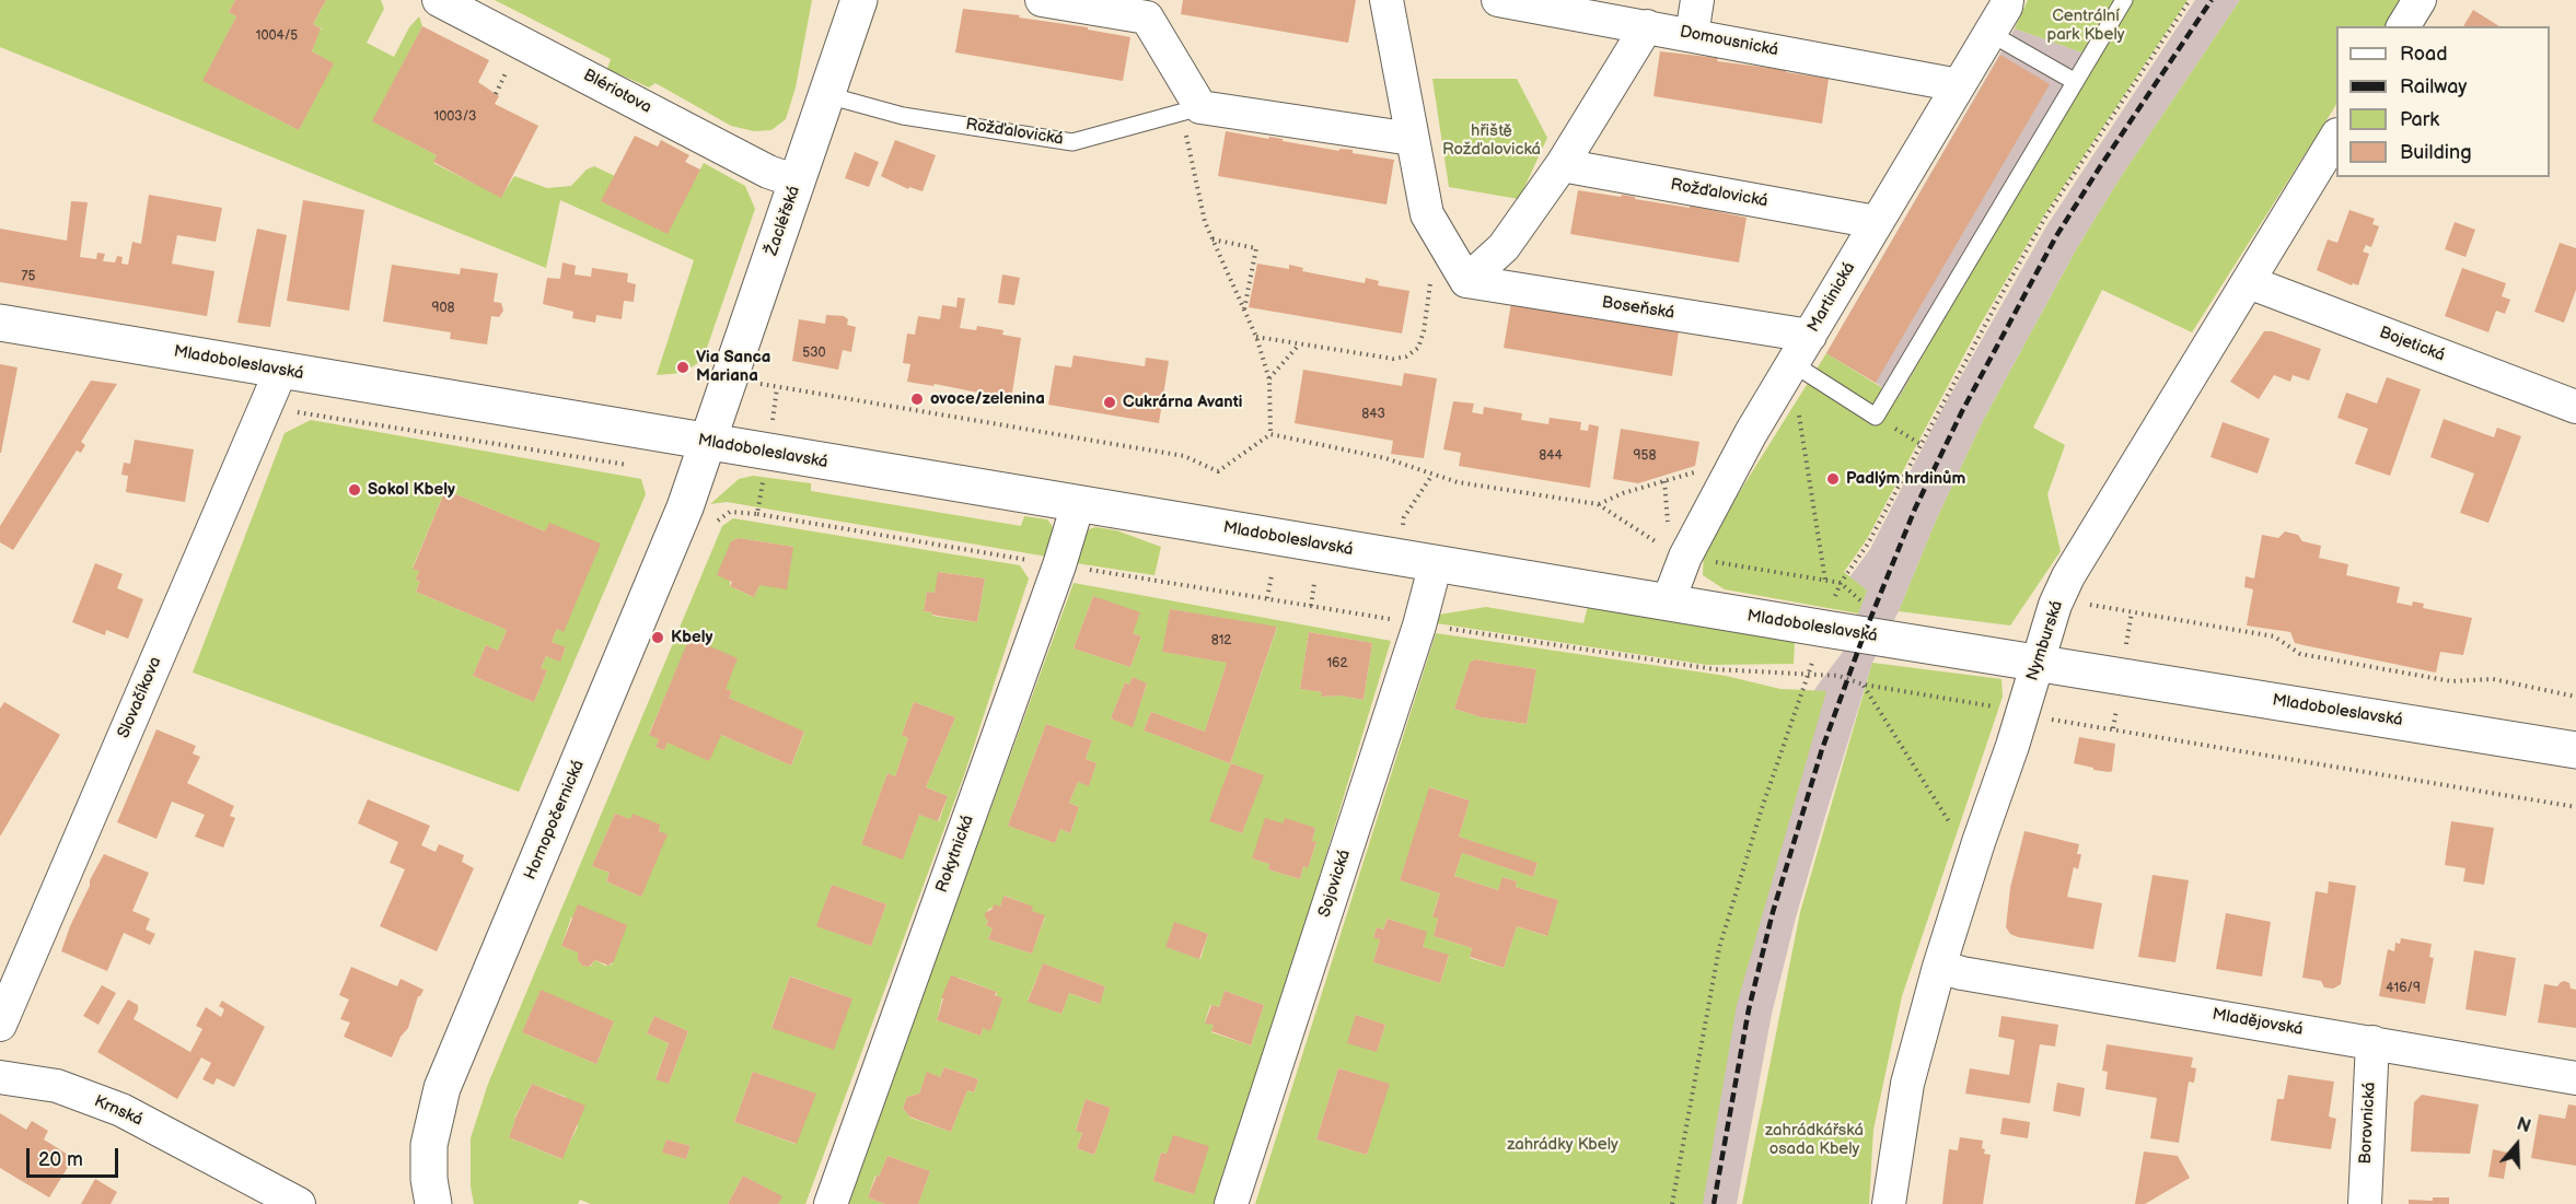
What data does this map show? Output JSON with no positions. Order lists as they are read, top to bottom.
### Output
{
  "streets": {
    "main road": ["Žacléřská", "Mladoboleslavská", "Hornopočernická"],
    "street": [
      "Domousnická",
      "Blériotova",
      "Rožďalovická",
      "Martinická",
      "Boseňská",
      "Bojetická",
      "Nymburská",
      "Slovačíkova",
      "Rokytnická",
      "Sojovická",
      "Mladějovská",
      "Krnská",
      "Borovnická"
    ]
  },
  "crossings": [
    ["Domousnická", "Martinická"],
    ["Blériotova", "Žacléřská"],
    ["Rožďalovická", "Žacléřská"],
    ["Rožďalovická", "Martinická"],
    ["Žacléřská", "Mladoboleslavská"],
    ["Žacléřská", "Hornopočernická"],
    ["Martinická", "Boseňská"],
    ["Martinická", "Mladoboleslavská"],
    ["Bojetická", "Nymburská"],
    ["Mladoboleslavská", "Nymburská"],
    ["Mladoboleslavská", "Slovačíkova"],
    ["Mladoboleslavská", "Hornopočernická"],
    ["Mladoboleslavská", "Rokytnická"],
    ["Mladoboleslavská", "Sojovická"],
    ["Nymburská", "Mladějovská"],
    ["Mladějovská", "Borovnická"]
  ],
  "parks": [
    "Centrální park Kbely",
    "hřiště Rožďalovická",
    "zahrádkářská osada Kbely",
    "zahrádky Kbely"
  ],
  "places": [
    "Via Sanca Mariana",
    "ovoce/zelenina",
    "Cukrárna Avanti",
    "Padlým hrdinům",
    "Sokol Kbely",
    "Kbely"
  ],
  "house_numbers": [
    "1004/5",
    "1003/3",
    "75",
    "908",
    "530",
    "843",
    "844",
    "958",
    "812",
    "162",
    "416/9"
  ],
  "legend": [
    "Road",
    "Railway",
    "Park",
    "Building"
  ],
  "scale_bar": "20 m",
  "north": "top"
}
